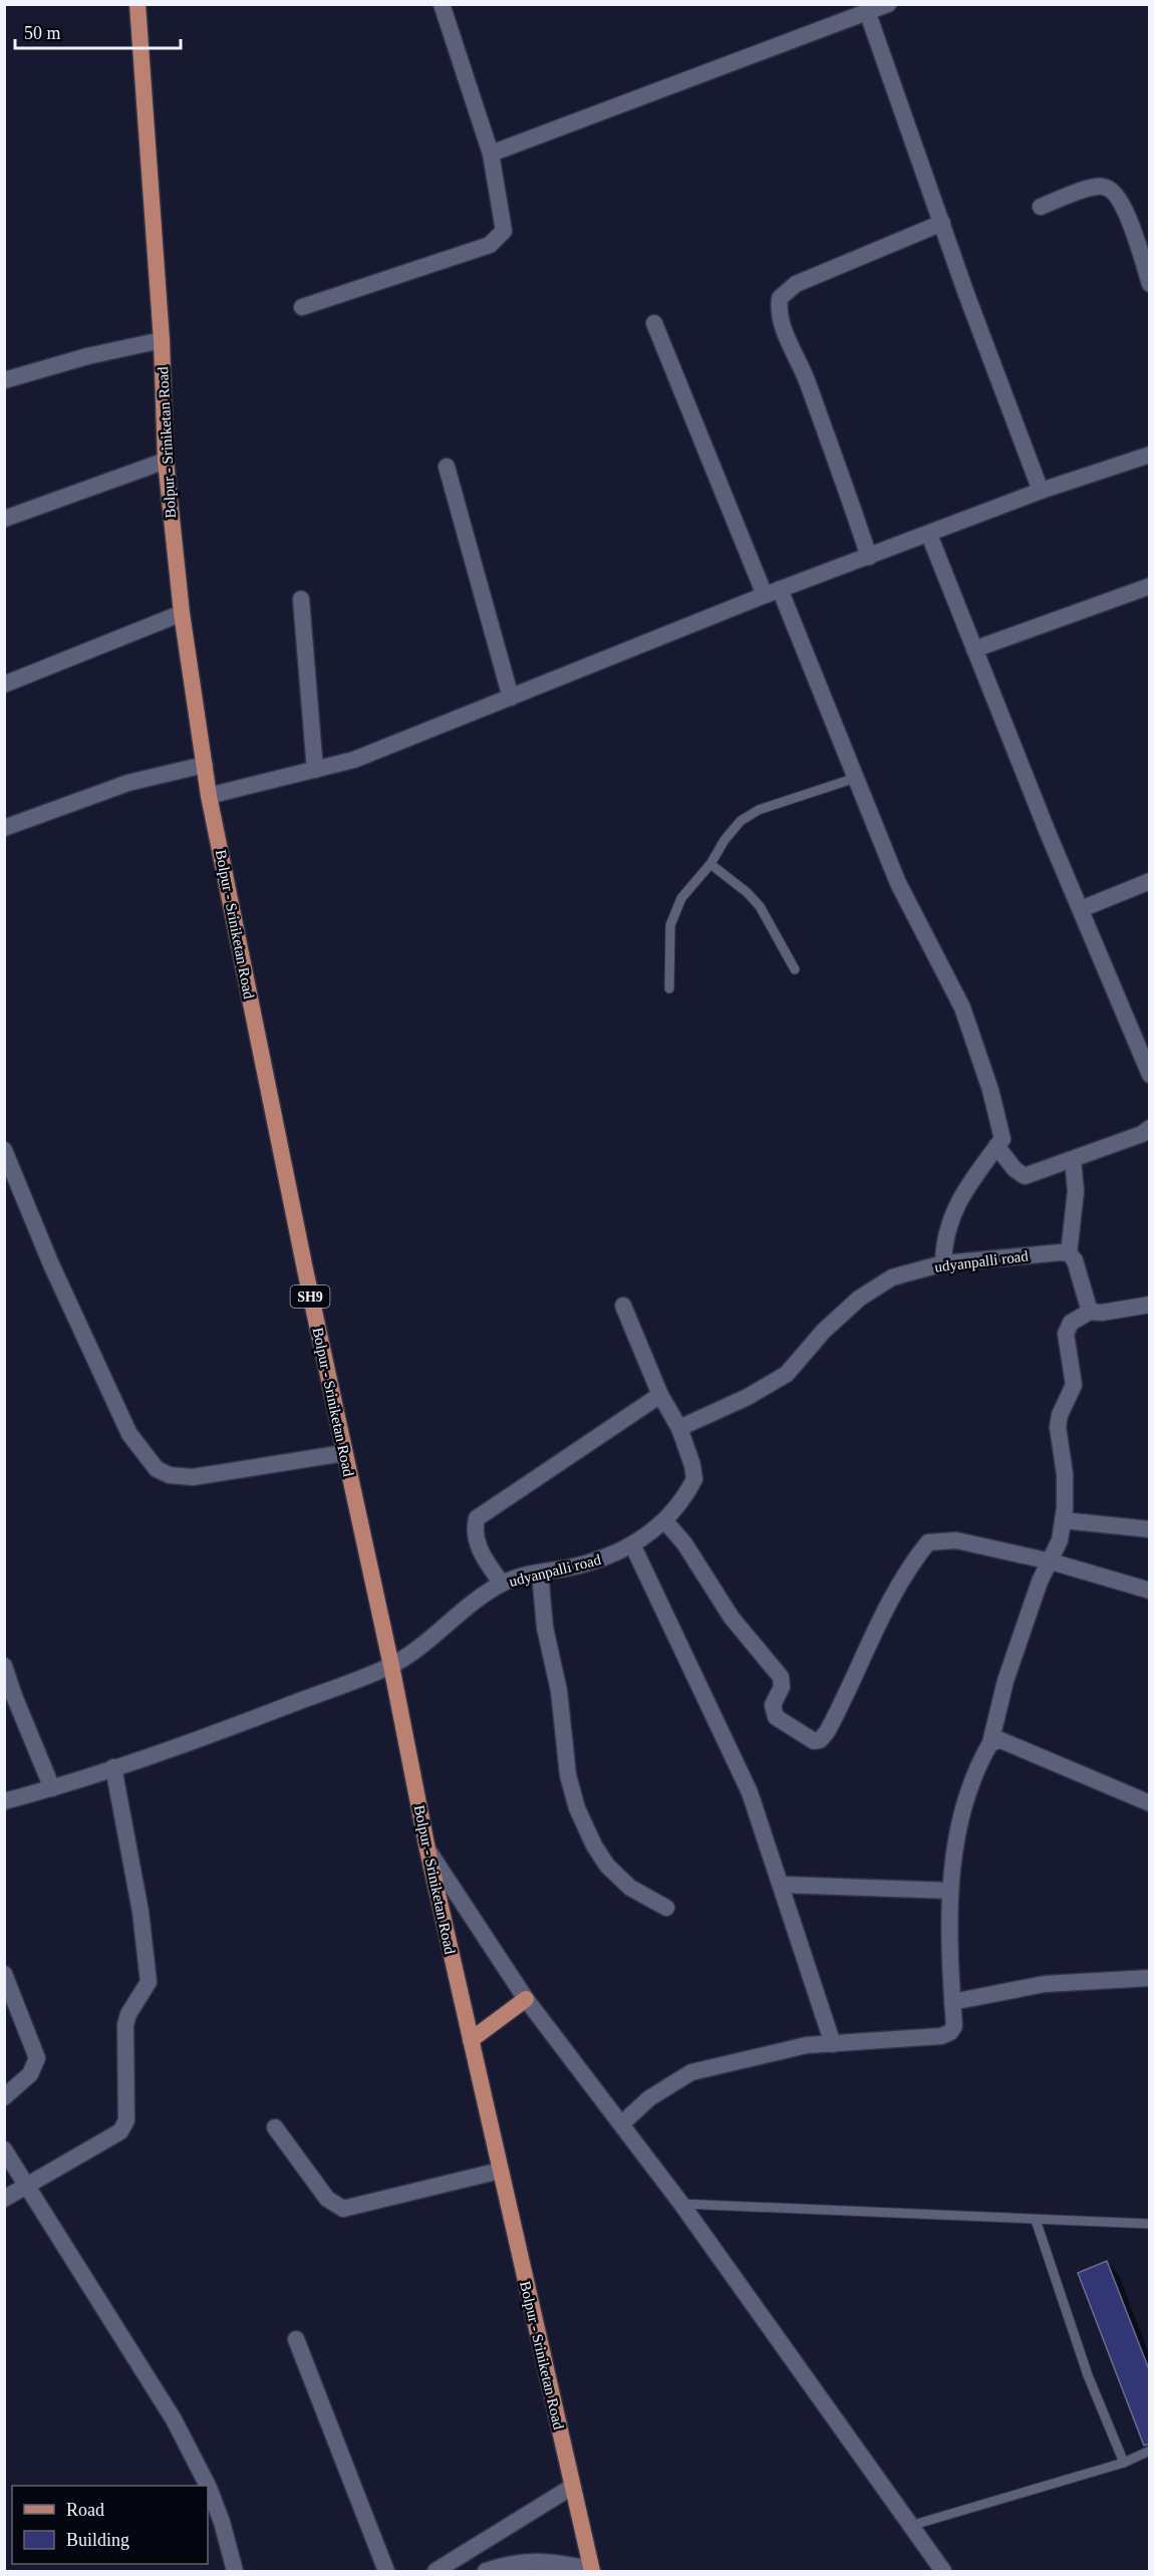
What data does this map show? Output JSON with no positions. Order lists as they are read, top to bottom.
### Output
{
  "streets": {
    "main road": ["Bolpur - Sriniketan Road", "SH9"],
    "street": ["udyanpalli road"]
  },
  "crossings": [
    ["Bolpur - Sriniketan Road", "udyanpalli road"]
  ],
  "legend": ["Road", "Building"],
  "scale_bar": "50 m"
}
